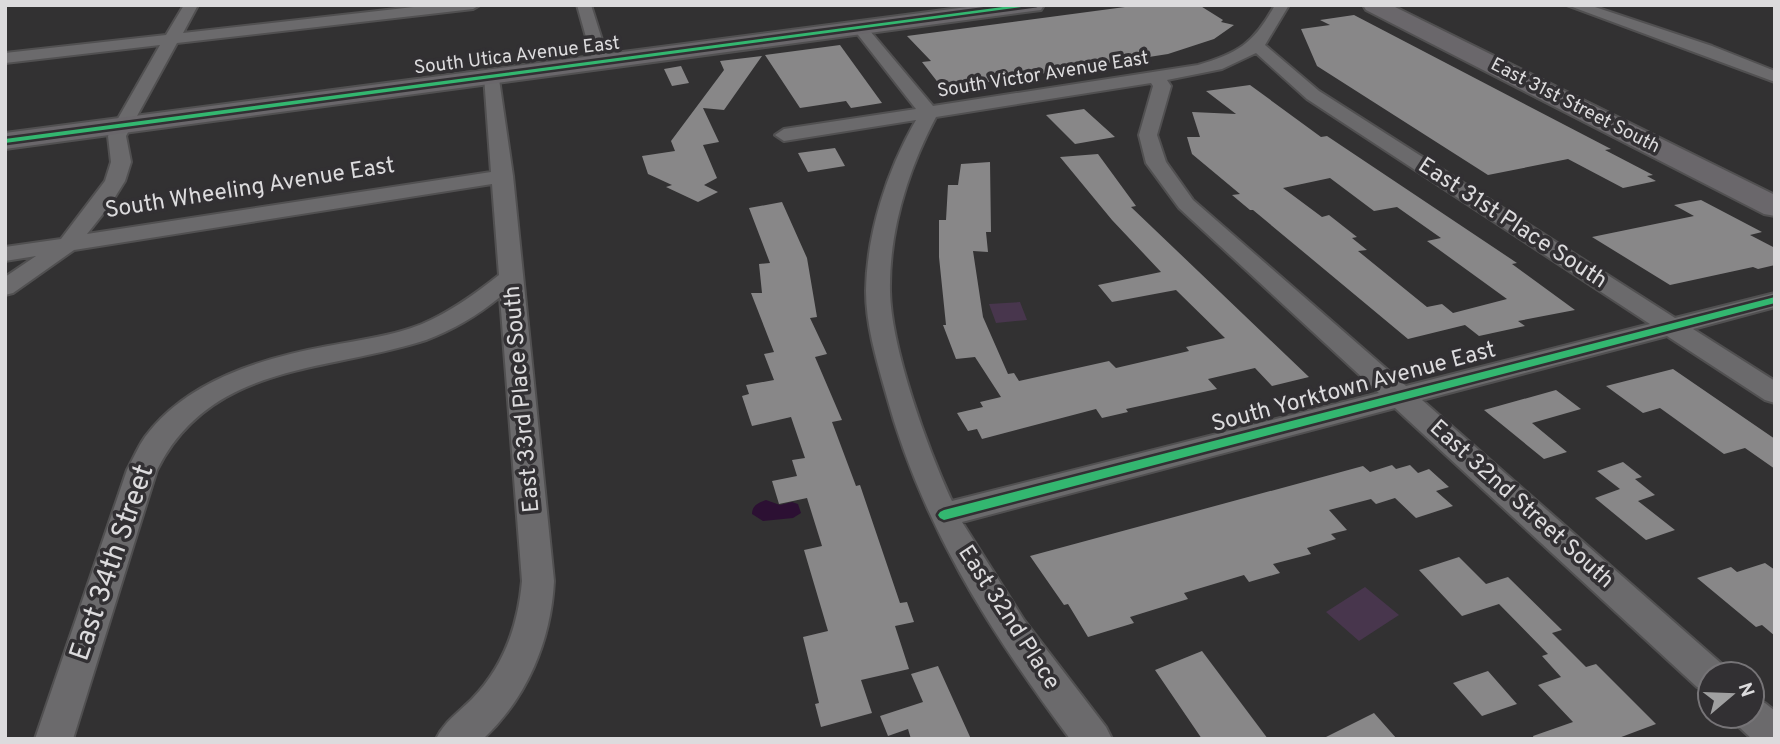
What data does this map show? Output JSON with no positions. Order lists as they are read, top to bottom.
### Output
{
  "streets": {
    "street": [
      "South Utica Avenue East",
      "South Victor Avenue East",
      "East 31st Street South",
      "South Wheeling Avenue East",
      "East 31st Place South",
      "South Yorktown Avenue East",
      "East 33rd Place South",
      "East 32nd Street South",
      "East 34th Street",
      "East 32nd Place"
    ]
  },
  "crossings": [
    ["South Utica Avenue East", "East 33rd Place South"],
    ["South Victor Avenue East", "East 31st Place South"],
    ["South Victor Avenue East", "East 32nd Street South"],
    ["South Victor Avenue East", "East 32nd Place"],
    ["South Wheeling Avenue East", "East 33rd Place South"],
    ["East 31st Place South", "South Yorktown Avenue East"],
    ["South Yorktown Avenue East", "East 32nd Street South"],
    ["South Yorktown Avenue East", "East 32nd Place"],
    ["East 33rd Place South", "East 34th Street"]
  ],
  "north": "right"
}
